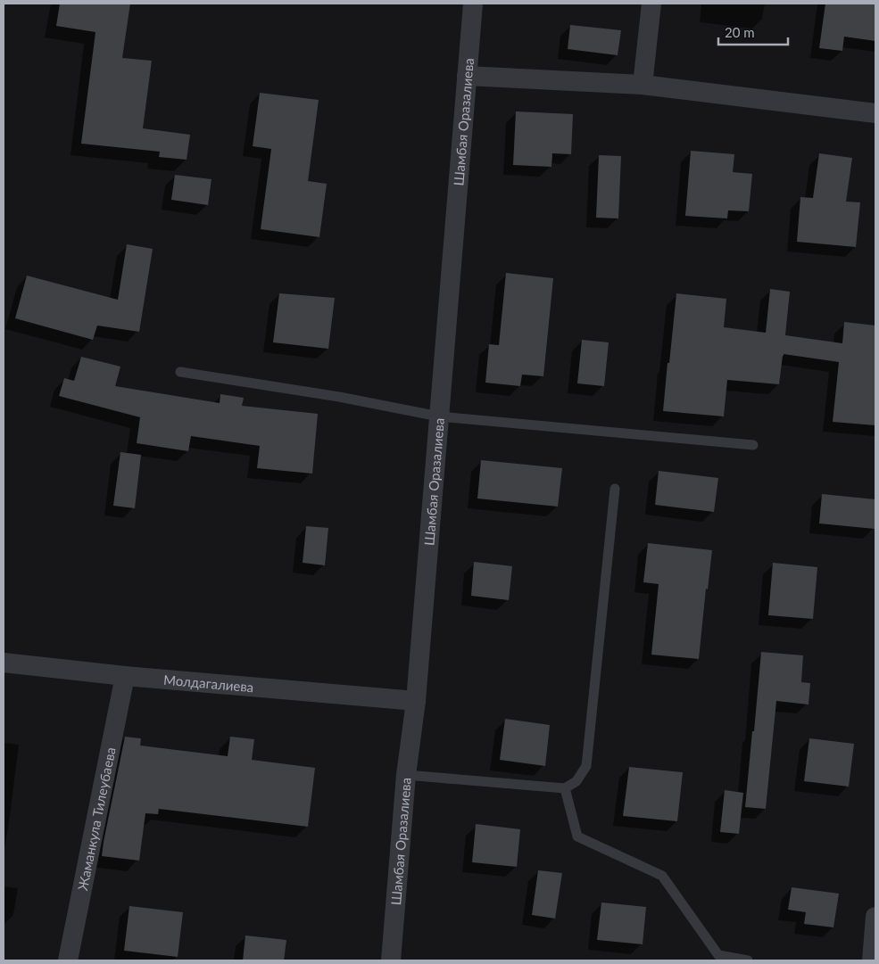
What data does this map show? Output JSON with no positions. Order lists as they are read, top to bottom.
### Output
{
  "streets": {
    "street": ["Шамбая Оразалиева", "Молдагалиева", "Жаманкула Тилеубаева"]
  },
  "crossings": [
    ["Шамбая Оразалиева", "Молдагалиева"],
    ["Молдагалиева", "Жаманкула Тилеубаева"]
  ],
  "scale_bar": "20 m"
}
